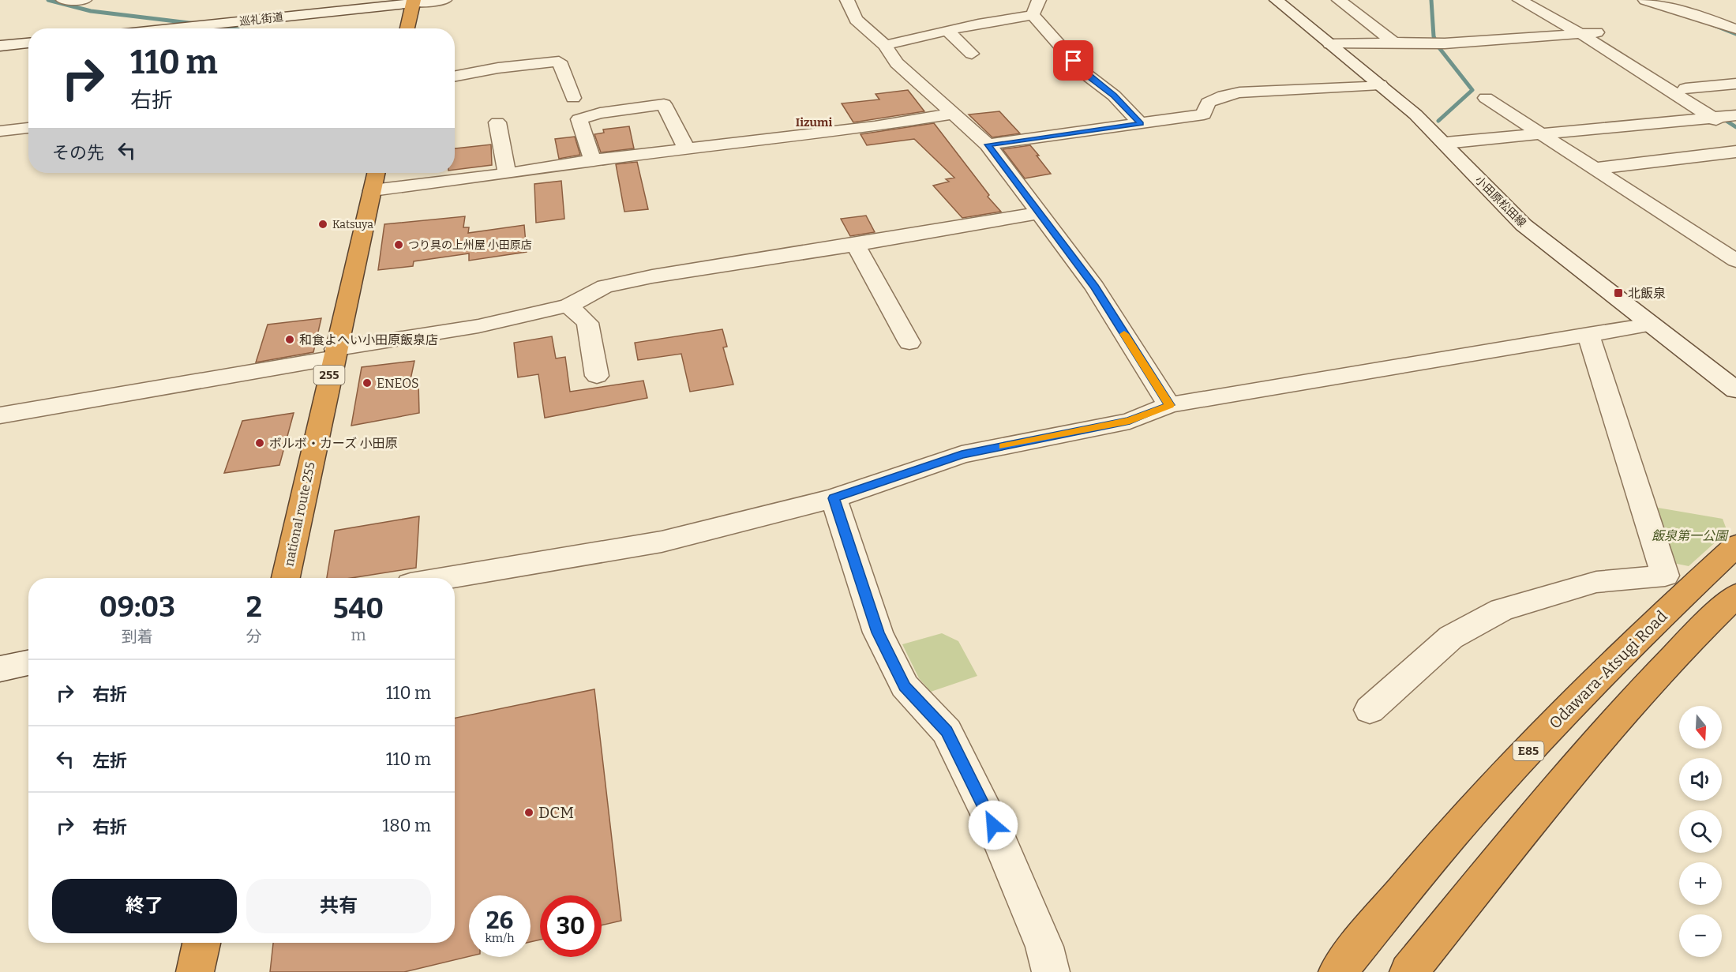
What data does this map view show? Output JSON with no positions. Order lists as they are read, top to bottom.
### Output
{
  "streets": {
    "highway": [
      "255",
      "national route 255",
      "Odawara-Atsugi Road",
      "E85"
    ],
    "street": ["巡礼街道", "小田原松田線"]
  },
  "districts": ["Iizumi"],
  "parks": ["飯泉第一公園"],
  "places": {
    "other": [
      "Katsuya",
      "つり具の上州屋 小田原店",
      "和食よへい小田原飯泉店",
      "ENEOS",
      "ボルボ・カーズ 小田原",
      "DCM"
    ],
    "transit": ["北飯泉"]
  },
  "north": "bottom",
  "page": {
    "turn": ["110 m", "右折"],
    "then": "その先",
    "eta": [
      "09:03",
      "到着",
      "2",
      "分",
      "540",
      "m"
    ],
    "list": [
      {
        "name": "右折",
        "value": "110 m"
      },
      {
        "name": "左折",
        "value": "110 m"
      },
      {
        "name": "右折",
        "value": "180 m"
      }
    ],
    "map_buttons": ["+", "−"],
    "buttons": ["終了", "共有"],
    "speed": "26 km/h",
    "limit": "30"
  }
}
